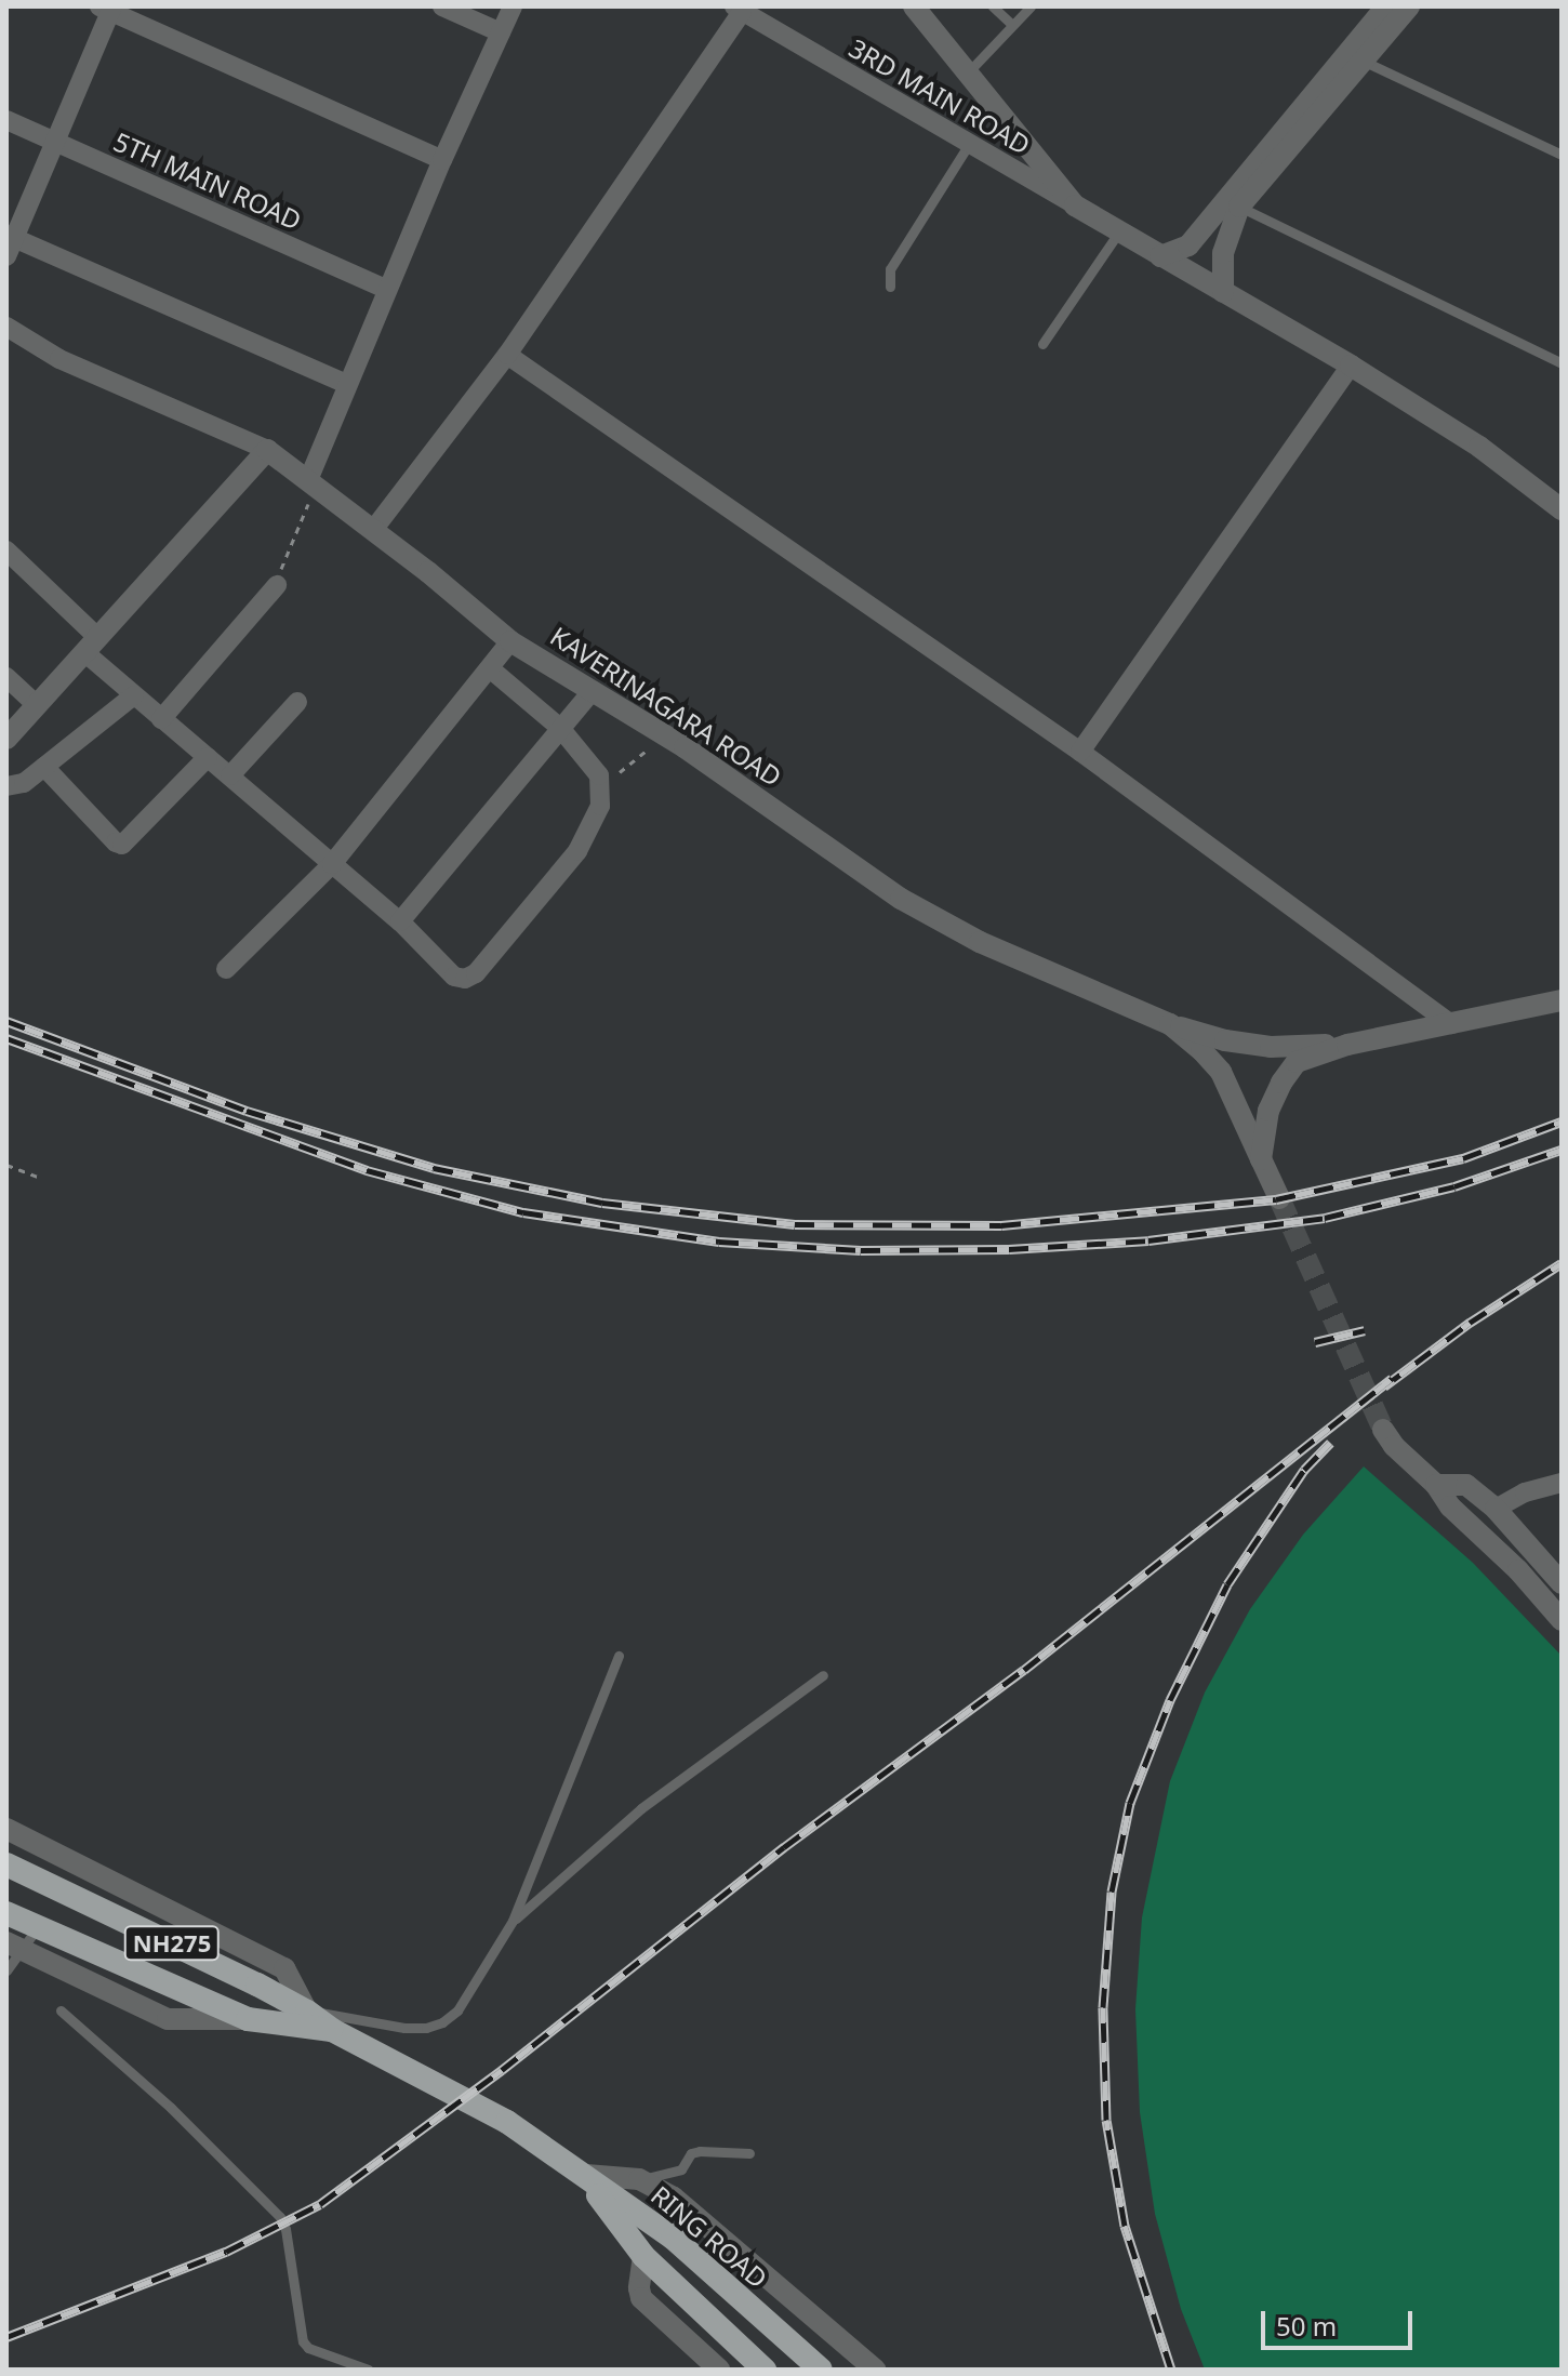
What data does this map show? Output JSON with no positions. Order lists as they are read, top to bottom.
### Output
{
  "streets": {
    "highway": ["NH275", "RING ROAD"],
    "street": ["3RD MAIN ROAD", "5TH MAIN ROAD", "KAVERINAGARA ROAD"]
  },
  "scale_bar": "50 m"
}
